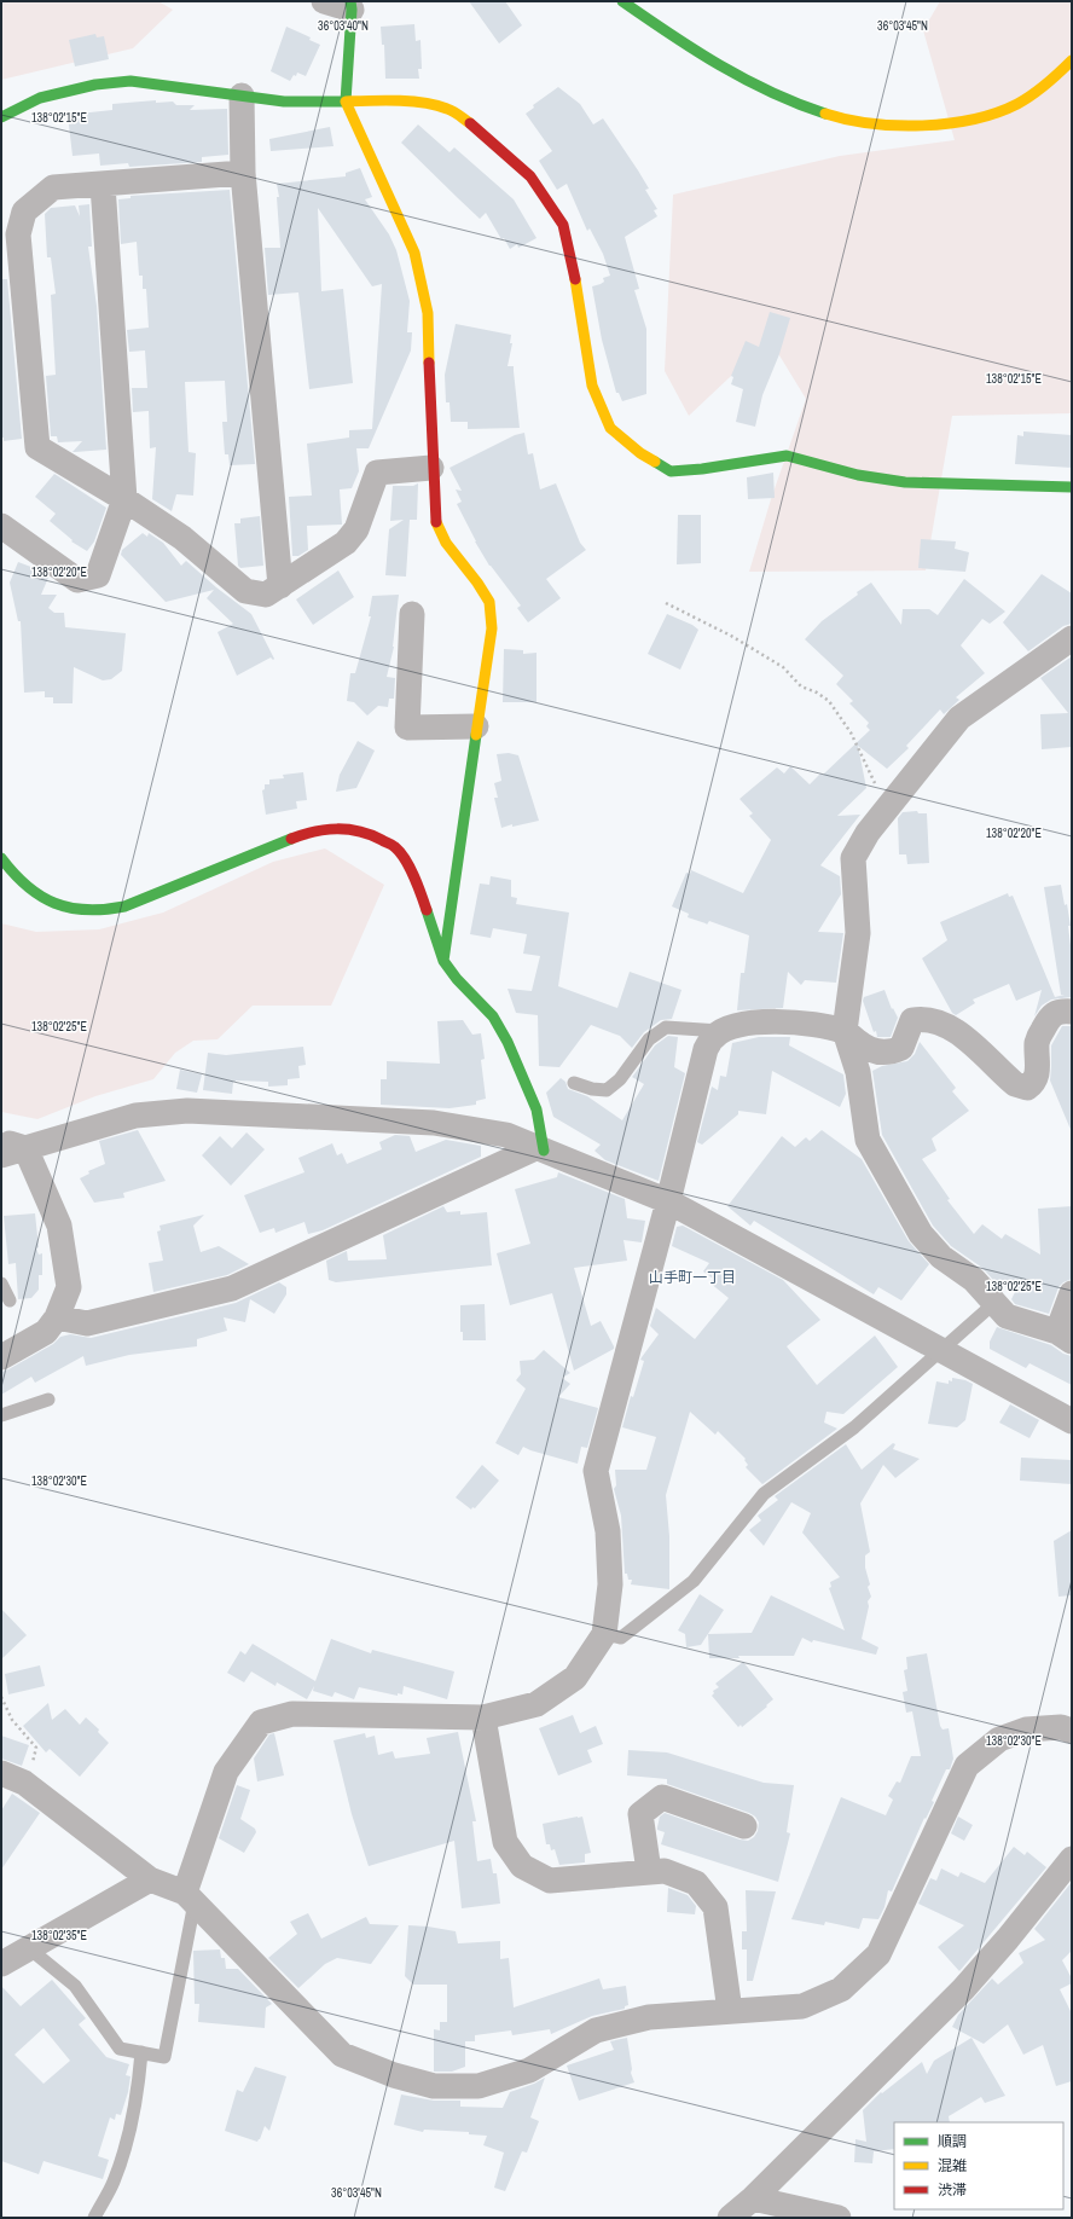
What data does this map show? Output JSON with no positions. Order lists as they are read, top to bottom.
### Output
{
  "districts": ["山手町一丁目"],
  "legend": ["順調", "混雑", "渋滞"],
  "coordinates": [
    "36°03'40\"N",
    "36°03'45\"N",
    "138°02'15\"E",
    "138°02'20\"E",
    "138°02'25\"E",
    "138°02'30\"E",
    "138°02'35\"E"
  ]
}
